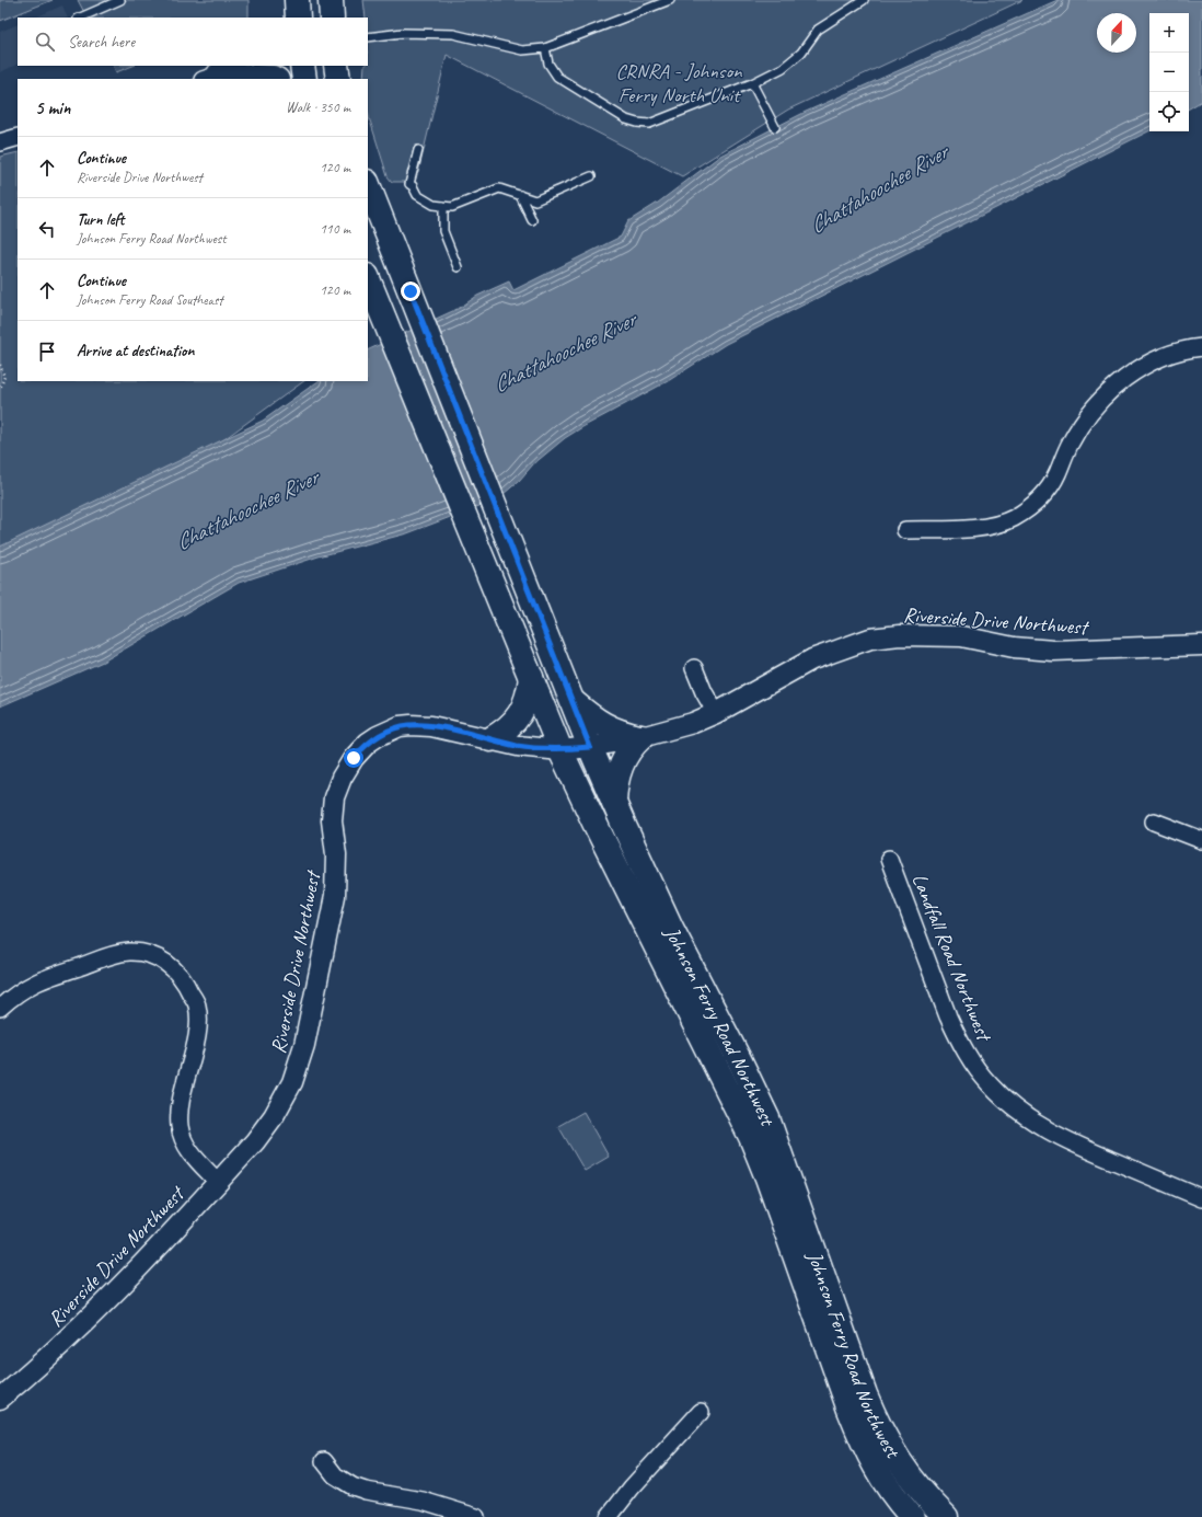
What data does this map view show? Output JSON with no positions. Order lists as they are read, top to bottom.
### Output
{
  "streets": {
    "main road": ["Johnson Ferry Road Northwest"],
    "street": ["Riverside Drive Northwest", "Landfall Road Northwest"]
  },
  "crossings": [
    ["Riverside Drive Northwest", "Johnson Ferry Road Northwest"]
  ],
  "water": ["Chattahoochee River"],
  "parks": ["CRNRA - Johnson Ferry North Unit"],
  "north": "top",
  "page": {
    "map_buttons": ["+", "−"],
    "search": "Search here",
    "heading": ["5 min", "Walk · 350 m"],
    "list": [
      ["Continue", "Riverside Drive Northwest", "120 m"],
      ["Turn left", "Johnson Ferry Road Northwest", "110 m"],
      ["Continue", "Johnson Ferry Road Southeast", "120 m"],
      "Arrive at destination"
    ]
  }
}
